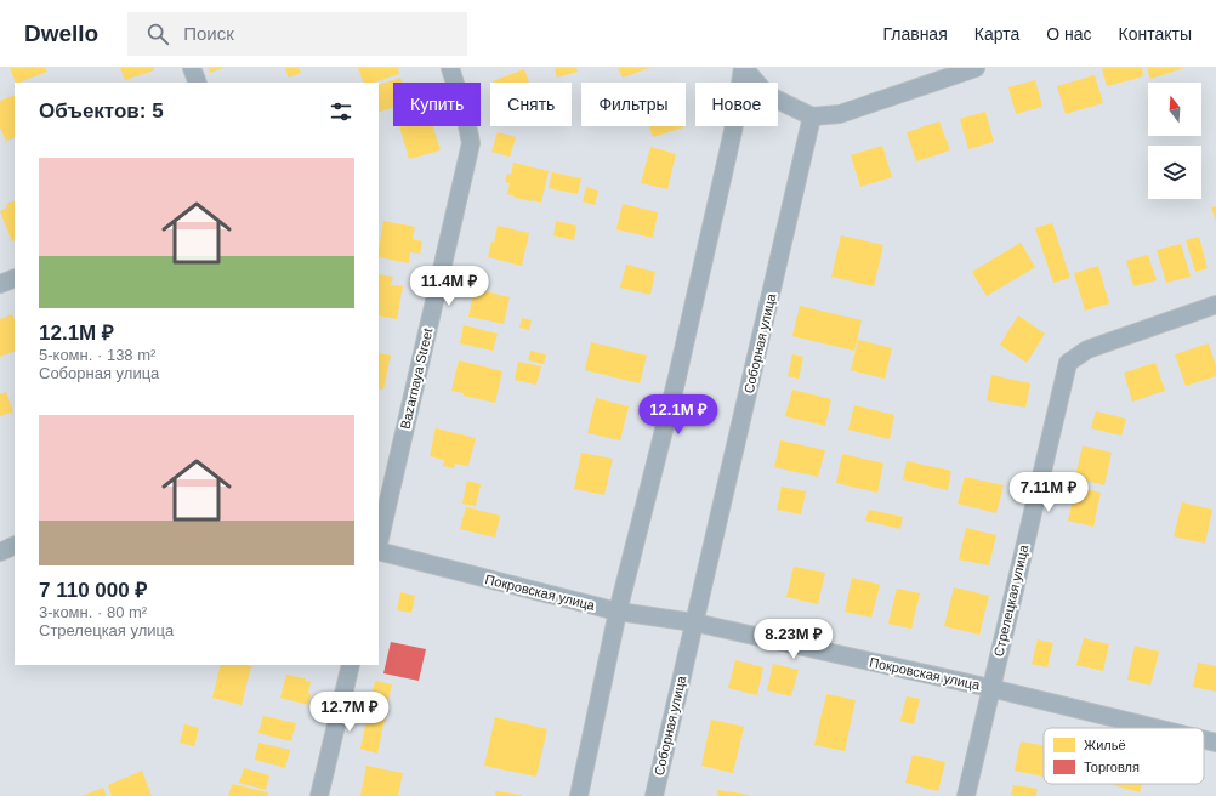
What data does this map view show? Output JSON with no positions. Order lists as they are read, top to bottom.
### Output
{
  "streets": {
    "street": [
      "Соборная улица",
      "Bazarnaya Street",
      "Покровская улица",
      "Стрелецкая улица"
    ]
  },
  "crossings": [
    ["Соборная улица", "Покровская улица"],
    ["Покровская улица", "Стрелецкая улица"]
  ],
  "legend": ["Жильё", "Торговля"],
  "north": "top",
  "page": {
    "header": "Dwello",
    "search": "Поиск",
    "nav": [
      "Главная",
      "Карта",
      "О нас",
      "Контакты"
    ],
    "chip": [
      "Купить",
      "Снять",
      "Фильтры",
      "Новое"
    ],
    "heading": "Объектов: 5",
    "list": [
      {
        "name": "12.1M ₽",
        "note": "5-комн. · 138 m² · Соборная улица"
      },
      {
        "name": "7 110 000 ₽",
        "note": "3-комн. · 80 m² · Стрелецкая улица"
      }
    ],
    "price": [
      "11.4M ₽",
      "12.1M ₽",
      "7.11M ₽",
      "8.23M ₽",
      "12.7M ₽"
    ]
  }
}
